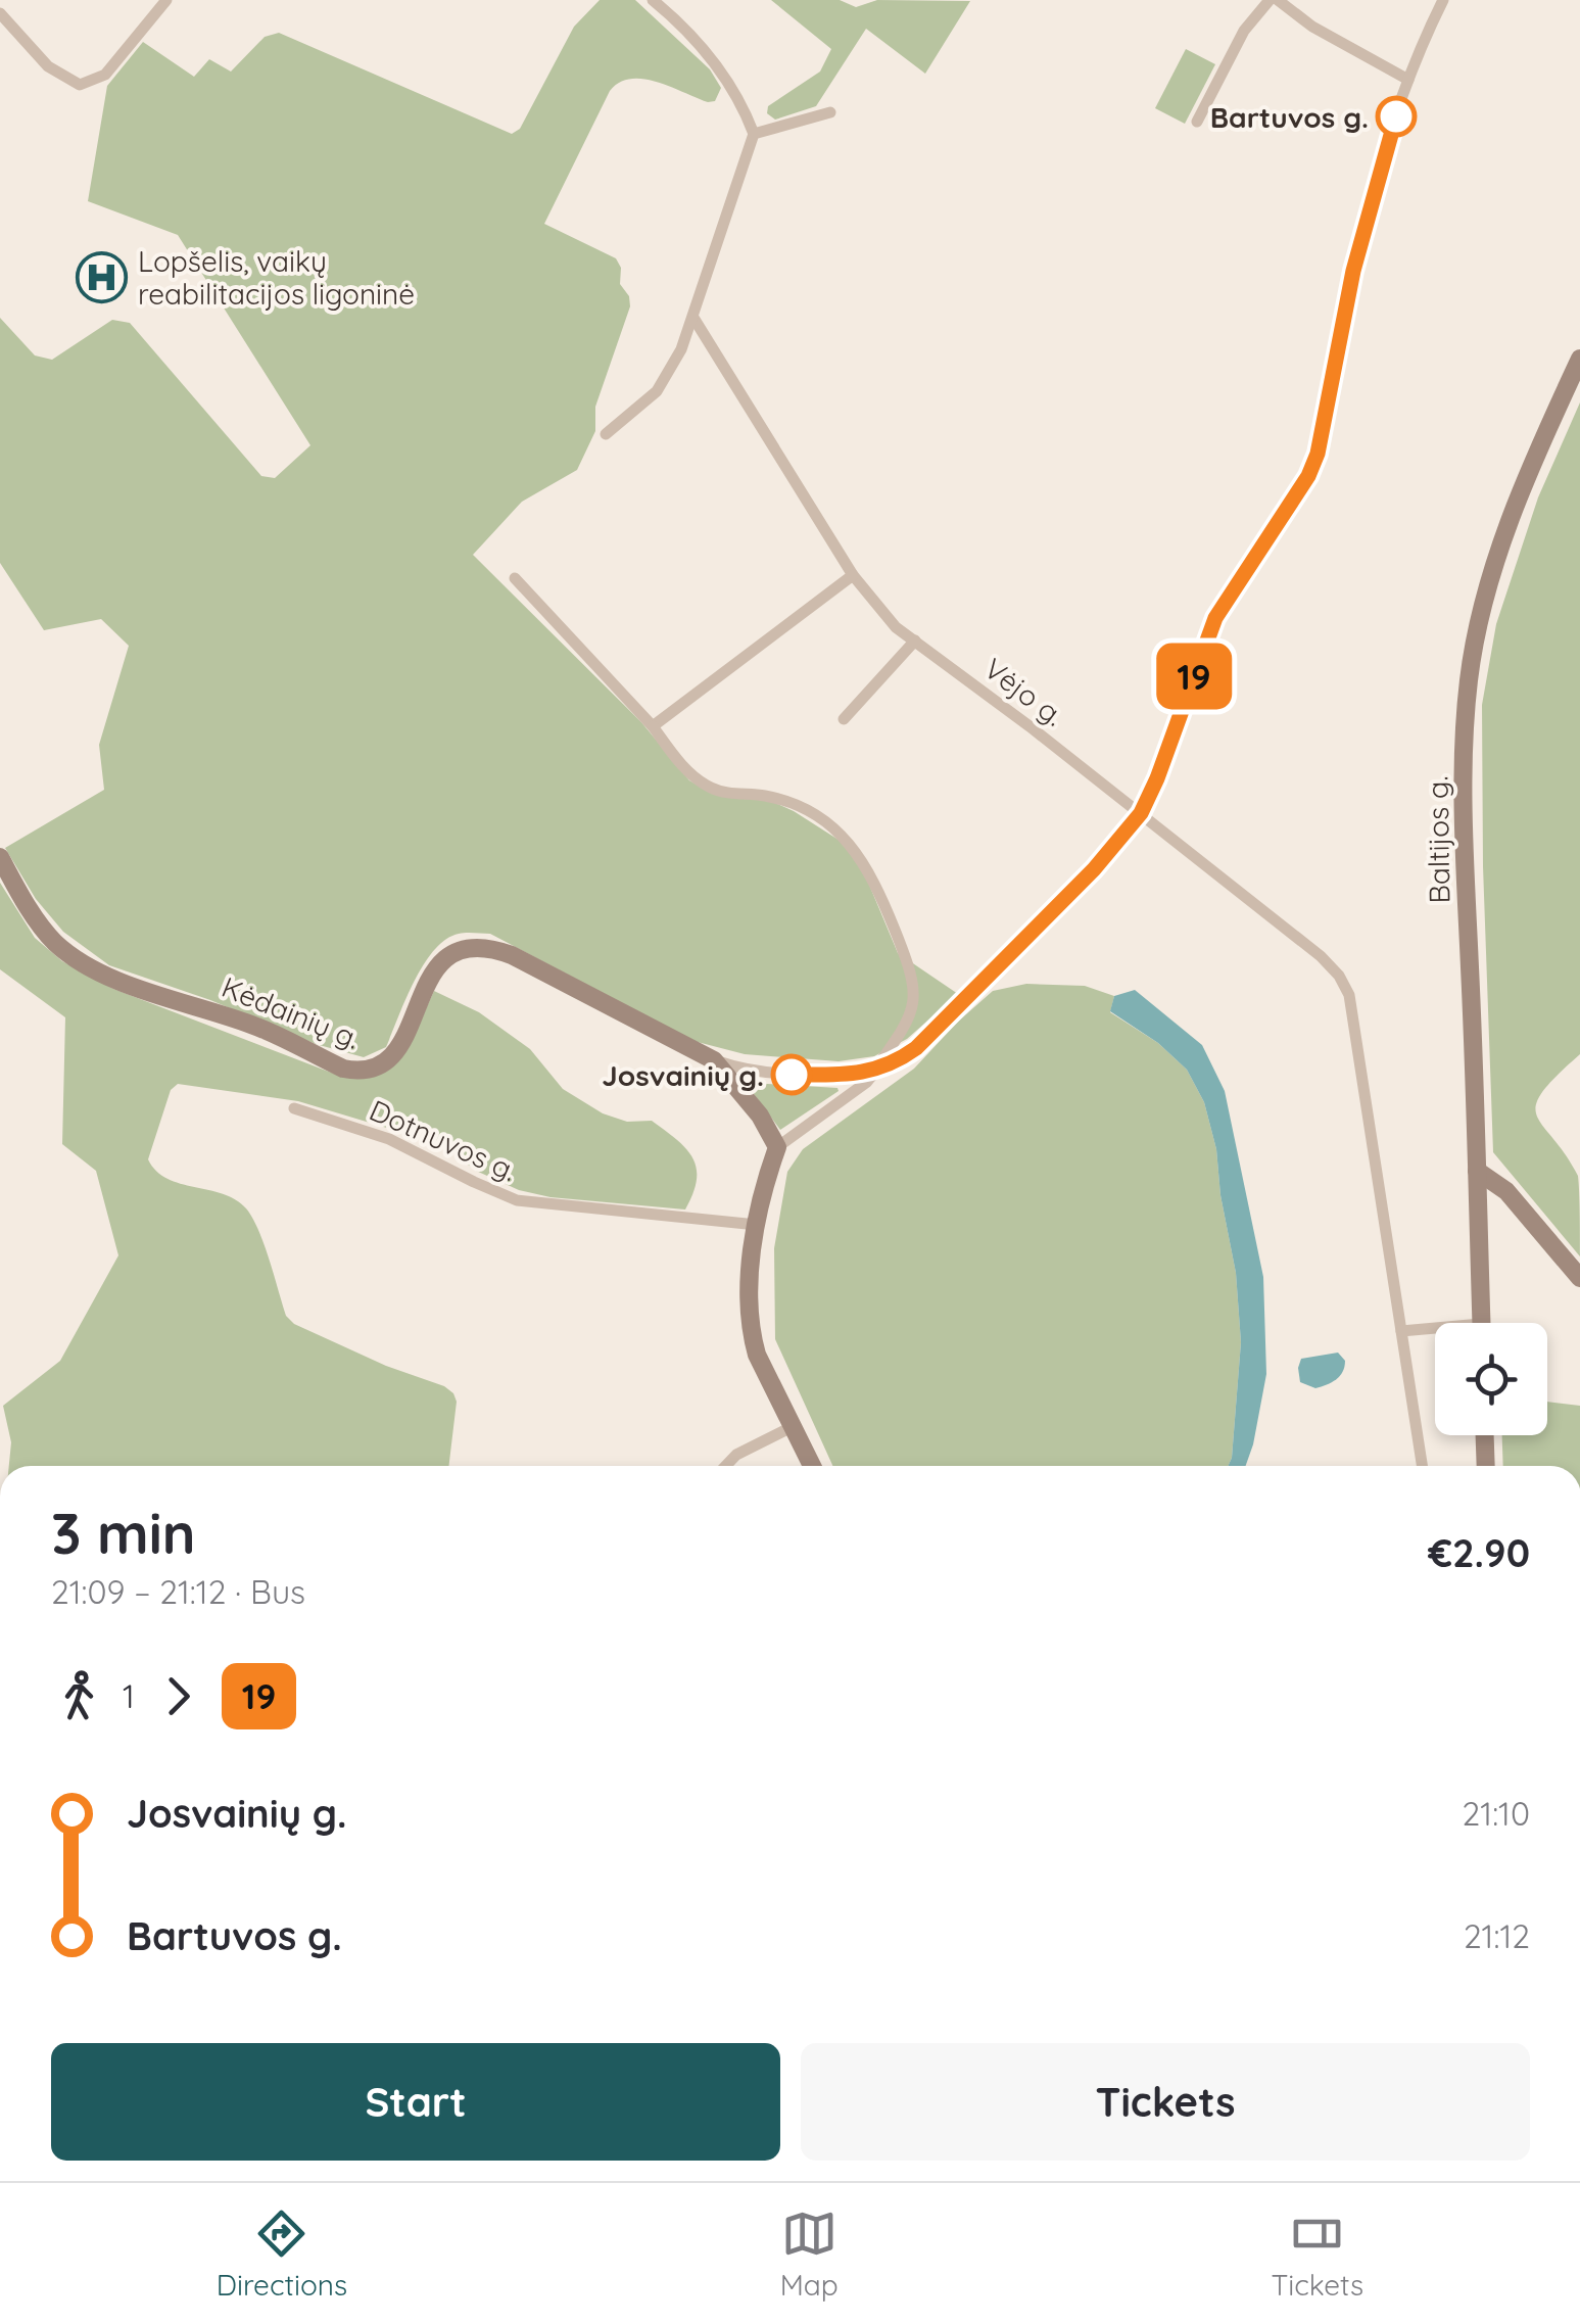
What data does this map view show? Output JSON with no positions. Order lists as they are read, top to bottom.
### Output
{
  "streets": {
    "main road": ["Baltijos g.", "Kėdainių g."],
    "street": ["Vėjo g.", "Dotnuvos g."]
  },
  "places": {
    "other": ["Bartuvos g.", "Josvainių g."],
    "hospital": ["Lopšelis, vaikų reabilitacijos ligoninė"]
  },
  "lines": ["bus line 19"],
  "page": {
    "on_map": "19",
    "heading": ["3 min", "21:09 – 21:12 · Bus", "€2.90"],
    "legs": ["1", "19"],
    "list": [
      {
        "name": "Josvainių g.",
        "value": "21:10"
      },
      {
        "name": "Bartuvos g.",
        "value": "21:12"
      }
    ],
    "buttons": ["Start", "Tickets"],
    "tabs": ["Directions", "Map", "Tickets"]
  }
}
